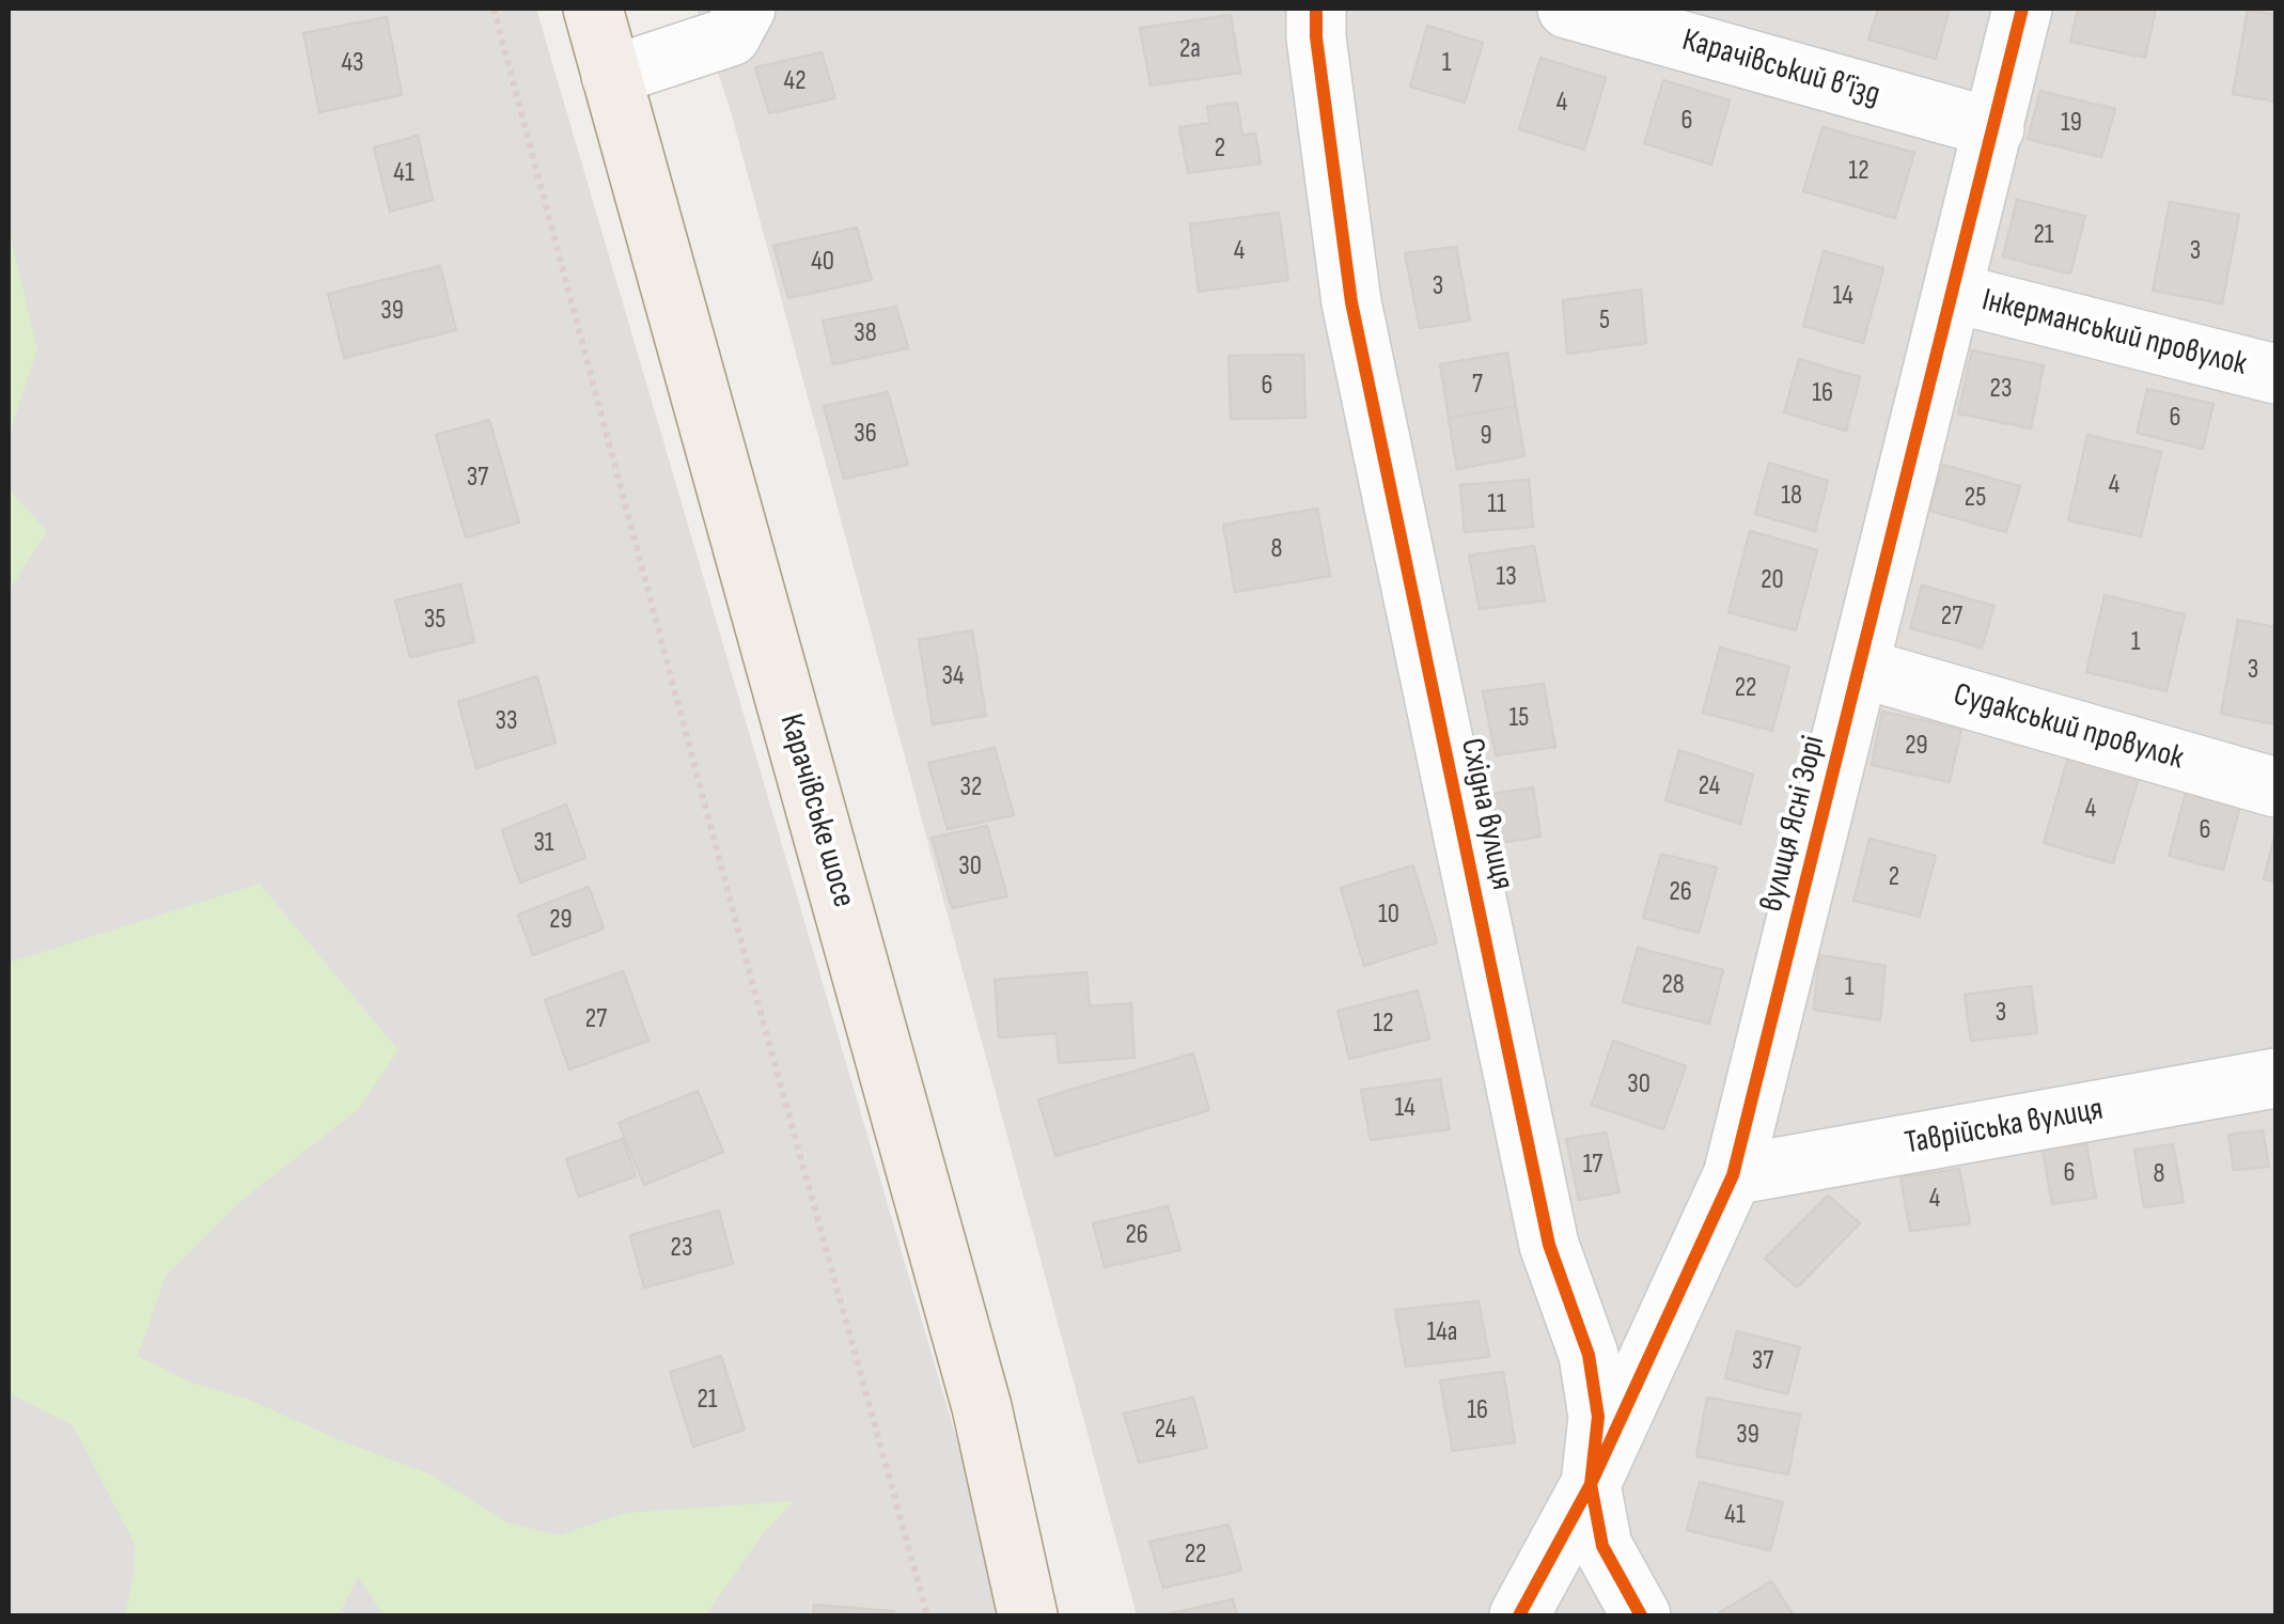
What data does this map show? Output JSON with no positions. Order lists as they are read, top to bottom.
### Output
{
  "streets": {
    "main road": ["Карачівське шосе"],
    "street": [
      "Карачівський в’їзд",
      "Інкерманський провулок",
      "Судакський провулок",
      "Східна вулиця",
      "вулиця Ясні Зорі",
      "Таврійська вулиця"
    ]
  },
  "crossings": [
    ["Карачівський в’їзд", "вулиця Ясні Зорі"],
    ["Інкерманський провулок", "вулиця Ясні Зорі"],
    ["Судакський провулок", "вулиця Ясні Зорі"],
    ["Східна вулиця", "вулиця Ясні Зорі"],
    ["вулиця Ясні Зорі", "Таврійська вулиця"]
  ],
  "house_numbers": [
    "2а",
    "43",
    "1",
    "42",
    "4",
    "6",
    "19",
    "2",
    "12",
    "41",
    "21",
    "4",
    "3",
    "40",
    "3",
    "14",
    "39",
    "5",
    "38",
    "7",
    "6",
    "23",
    "16",
    "6",
    "36",
    "9",
    "37",
    "4",
    "18",
    "25",
    "11",
    "8",
    "13",
    "20",
    "27",
    "35",
    "1",
    "3",
    "34",
    "22",
    "15",
    "33",
    "29",
    "24",
    "32",
    "4",
    "6",
    "31",
    "30",
    "2",
    "26",
    "10",
    "29",
    "28",
    "1",
    "3",
    "27",
    "12",
    "30",
    "14",
    "17",
    "6",
    "8",
    "4",
    "26",
    "23",
    "14а",
    "37",
    "21",
    "16",
    "24",
    "39",
    "41",
    "22"
  ]
}
